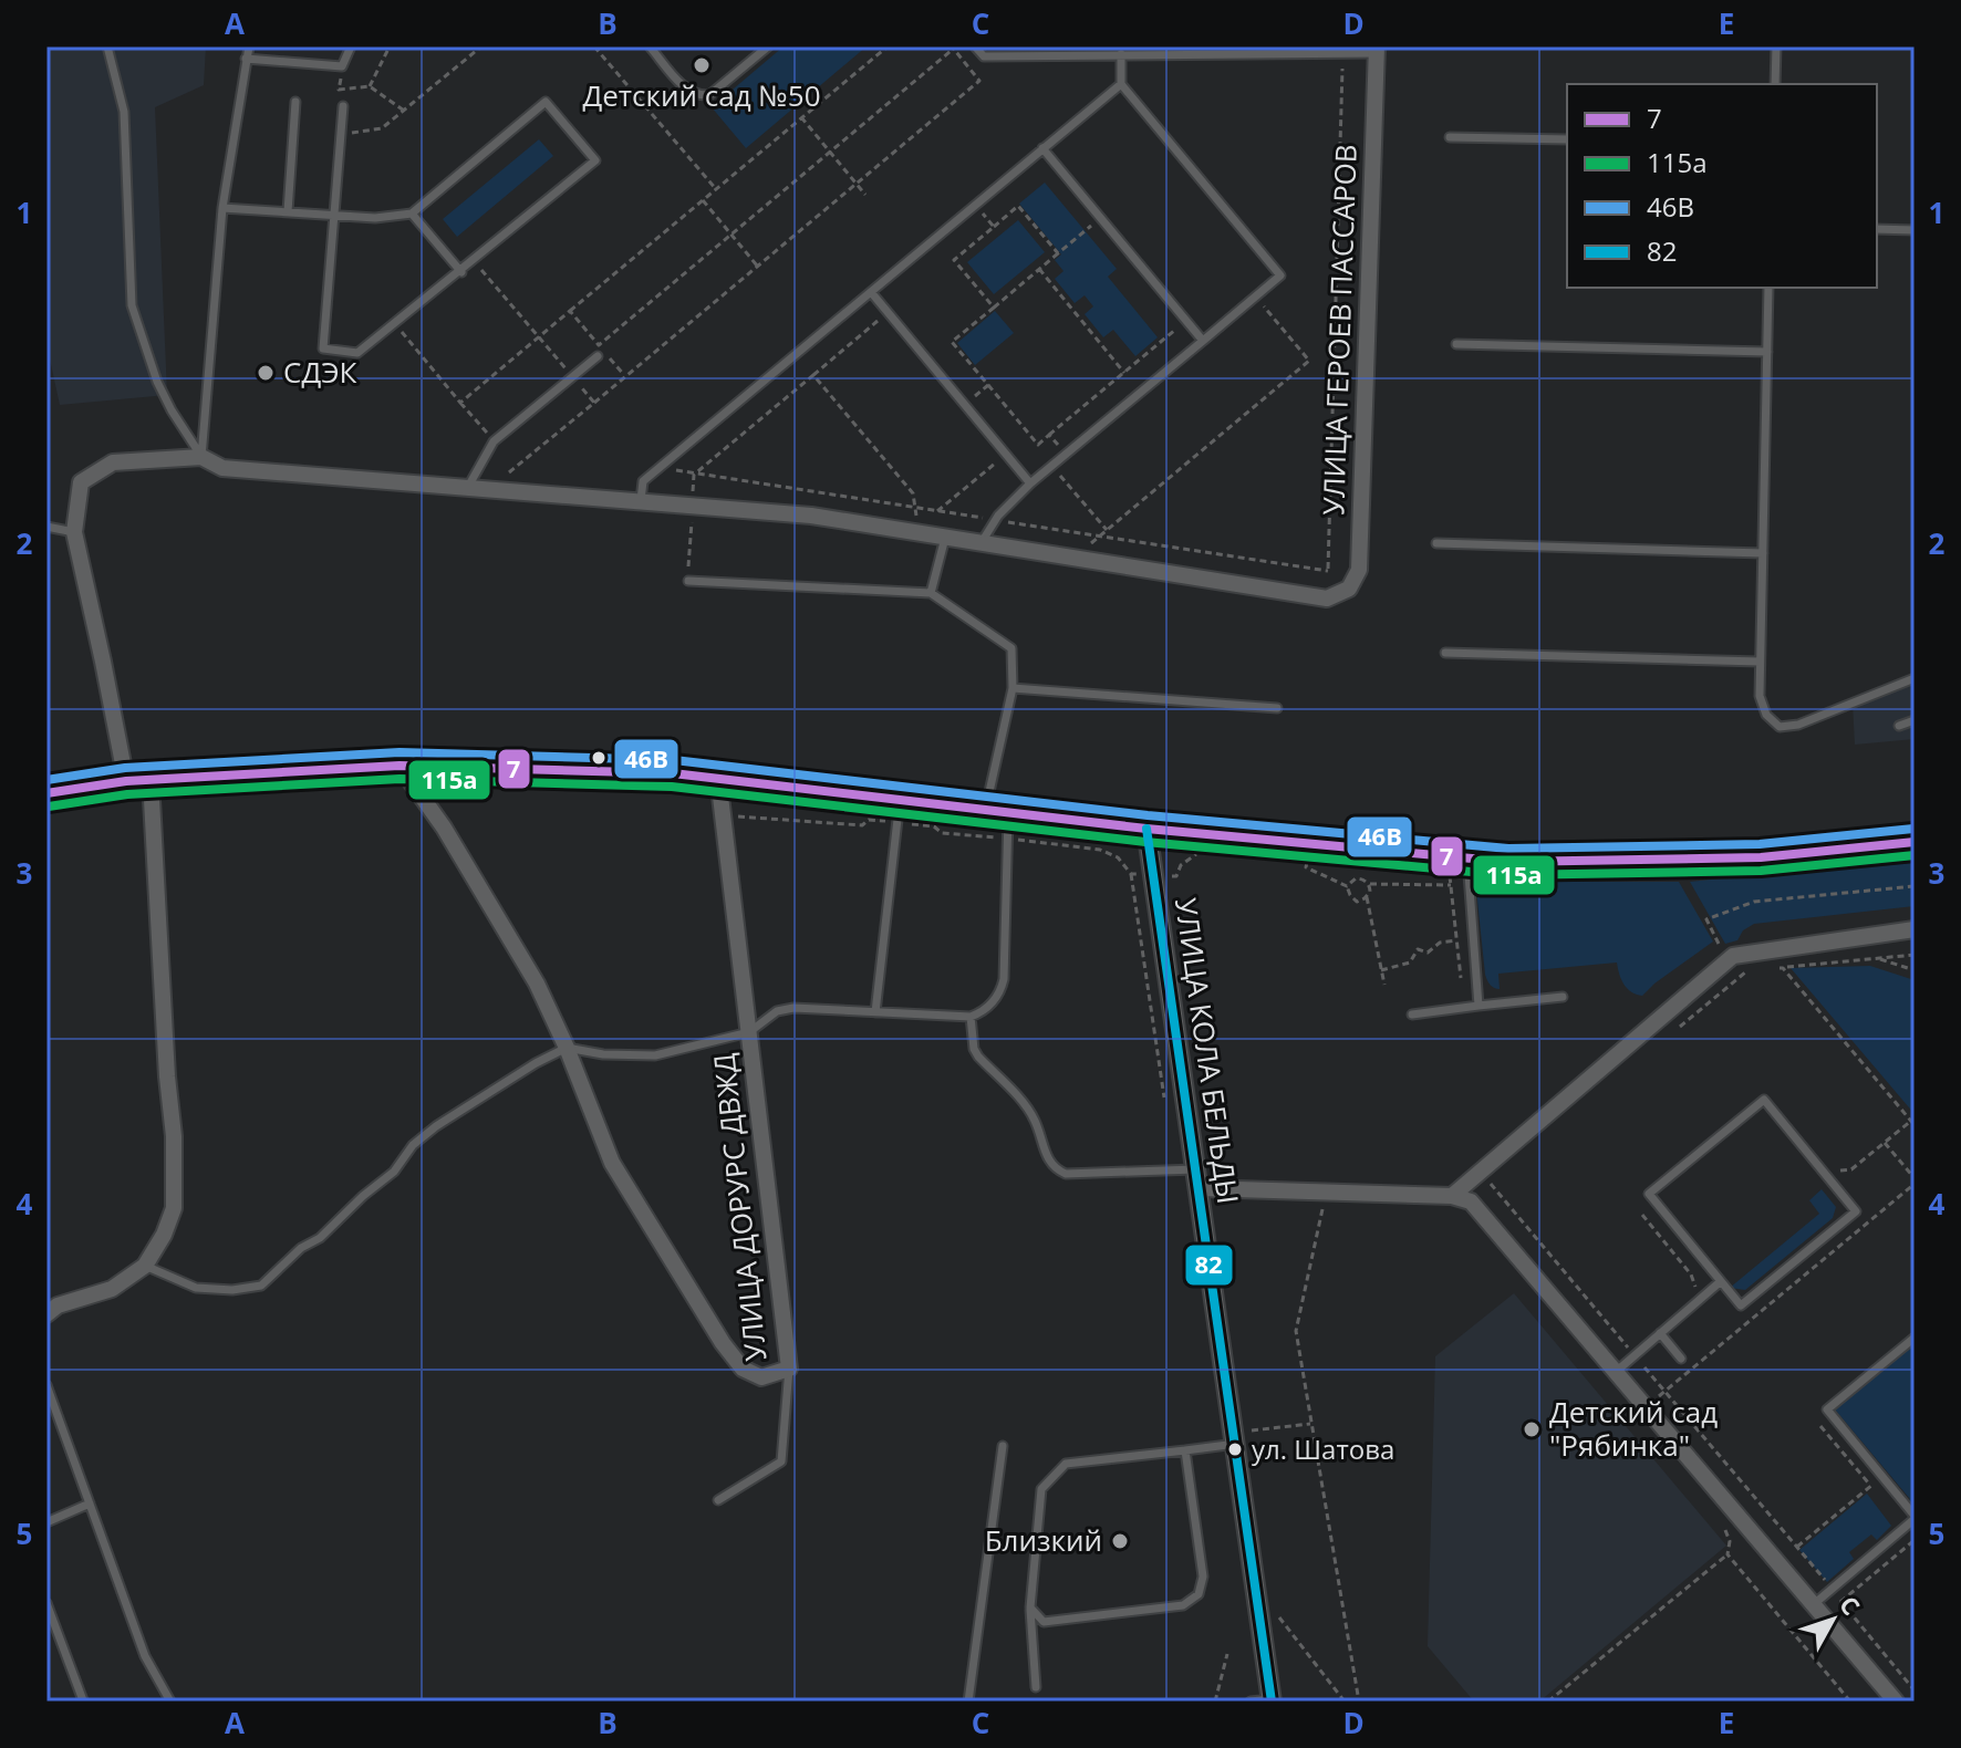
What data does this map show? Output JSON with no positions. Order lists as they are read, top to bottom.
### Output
{
  "streets": {
    "street": ["УЛИЦА ГЕРОЕВ ПАССАРОВ", "УЛИЦА КОЛА БЕЛЬДЫ", "УЛИЦА ДОРУРС ДВЖД"]
  },
  "places": [
    "Детский сад №50",
    "СДЭК",
    "Детский сад \"Рябинка\"",
    "ул. Шатова",
    "Близкий"
  ],
  "lines": [
    "transit line 46В",
    "transit line 7",
    "transit line 115а",
    "transit line 82"
  ],
  "legend": [
    "7",
    "115а",
    "46В",
    "82"
  ],
  "north": "top right",
  "grid": {
    "columns": [
      "A",
      "B",
      "C",
      "D",
      "E"
    ],
    "rows": [
      "1",
      "2",
      "3",
      "4",
      "5"
    ]
  }
}
